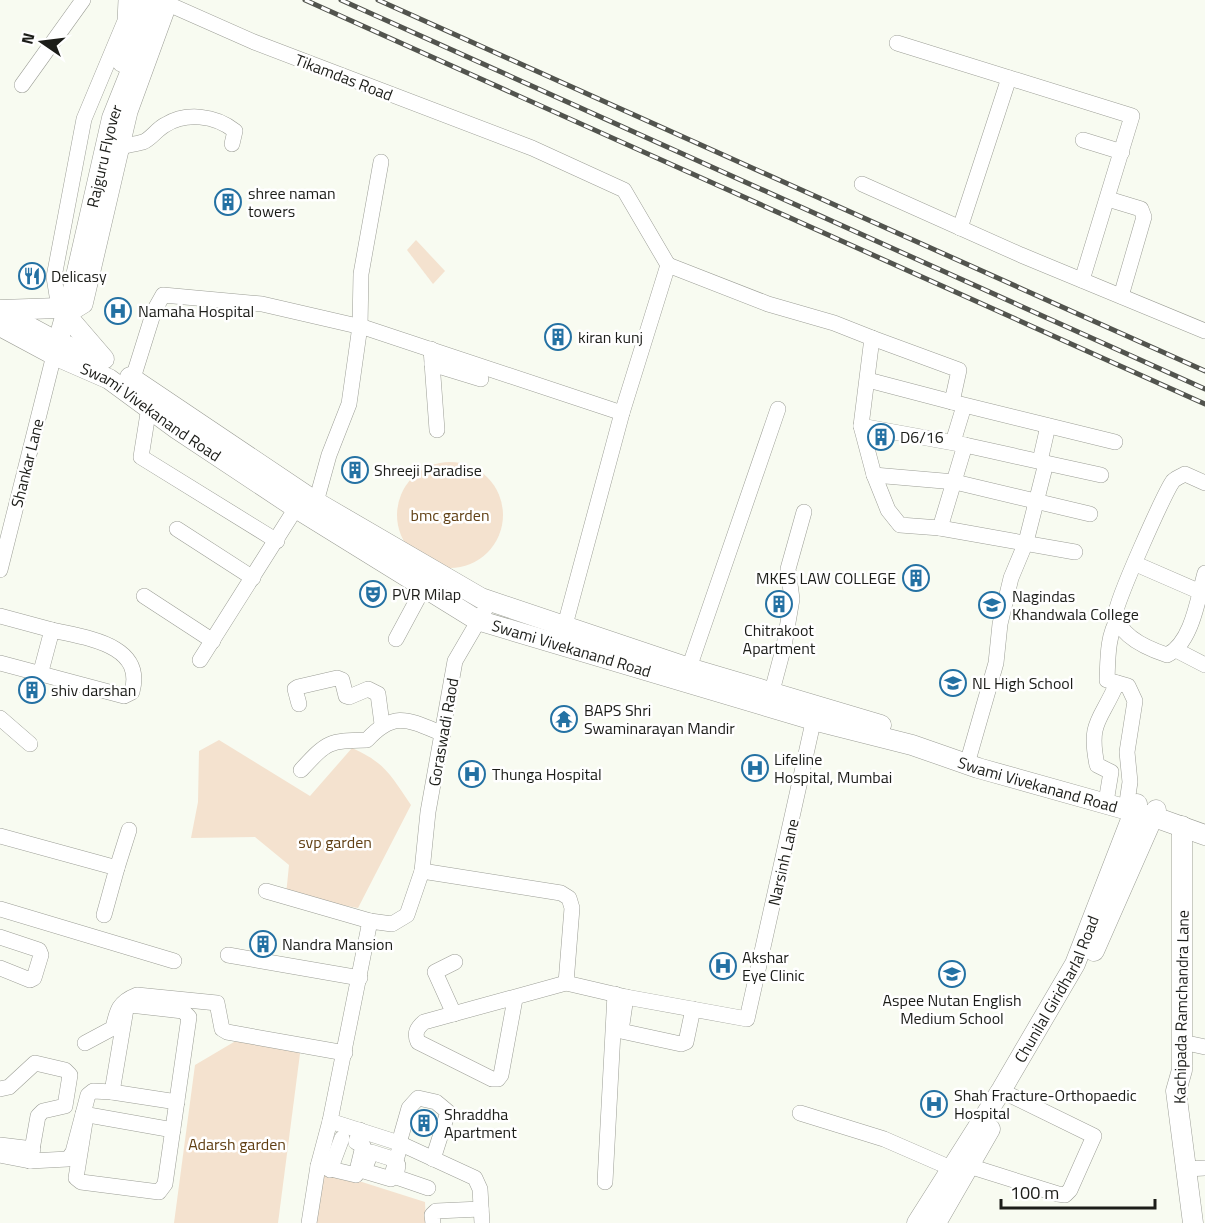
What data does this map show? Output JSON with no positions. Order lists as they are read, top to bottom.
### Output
{
  "streets": {
    "main road": [
      "Rajguru Flyover",
      "Swami Vivekanand Road",
      "Chunilal Giridharlal Road",
      "Kachipada Ramchandra Lane"
    ],
    "street": [
      "Tikamdas Road",
      "Shankar Lane",
      "Goraswadi Raod",
      "Narsinh Lane"
    ]
  },
  "crossings": [
    ["Tikamdas Road", "Rajguru Flyover"],
    ["Rajguru Flyover", "Swami Vivekanand Road"],
    ["Rajguru Flyover", "Shankar Lane"],
    ["Swami Vivekanand Road", "Shankar Lane"],
    ["Swami Vivekanand Road", "Goraswadi Raod"],
    ["Swami Vivekanand Road", "Narsinh Lane"],
    ["Swami Vivekanand Road", "Chunilal Giridharlal Road"],
    ["Swami Vivekanand Road", "Kachipada Ramchandra Lane"]
  ],
  "parks": ["bmc garden", "svp garden", "Adarsh garden"],
  "places": {
    "building": [
      "shree naman towers",
      "kiran kunj",
      "D6/16",
      "Shreeji Paradise",
      "MKES LAW COLLEGE",
      "Chitrakoot Apartment",
      "shiv darshan",
      "Nandra Mansion",
      "Shraddha Apartment"
    ],
    "restaurant": ["Delicasy"],
    "hospital": [
      "Namaha Hospital",
      "Lifeline Hospital, Mumbai",
      "Thunga Hospital",
      "Akshar Eye Clinic",
      "Shah Fracture-Orthopaedic Hospital"
    ],
    "theatre": ["PVR Milap"],
    "school or university": ["Nagindas Khandwala College", "NL High School", "Aspee Nutan English Medium School"],
    "temple": ["BAPS Shri Swaminarayan Mandir"]
  },
  "scale_bar": "100 m",
  "north": "left"
}
